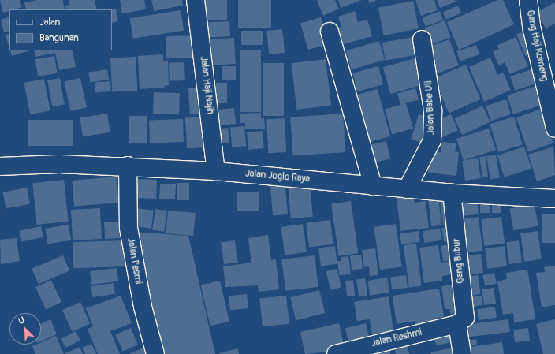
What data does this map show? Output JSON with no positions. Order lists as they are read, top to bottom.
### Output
{
  "streets": {
    "street": [
      "Gang Haji Komeng",
      "Jalan Haji Najih",
      "Jalan Babe Uli",
      "Jalan Joglo Raya",
      "Jalan Pesmi",
      "Gang Bubur",
      "Jalan Reshmi"
    ]
  },
  "crossings": [
    ["Jalan Haji Najih", "Jalan Joglo Raya"],
    ["Jalan Babe Uli", "Jalan Joglo Raya"],
    ["Jalan Joglo Raya", "Jalan Pesmi"],
    ["Jalan Joglo Raya", "Gang Bubur"],
    ["Gang Bubur", "Jalan Reshmi"]
  ],
  "legend": ["Jalan", "Bangunan"],
  "north": "top left"
}
